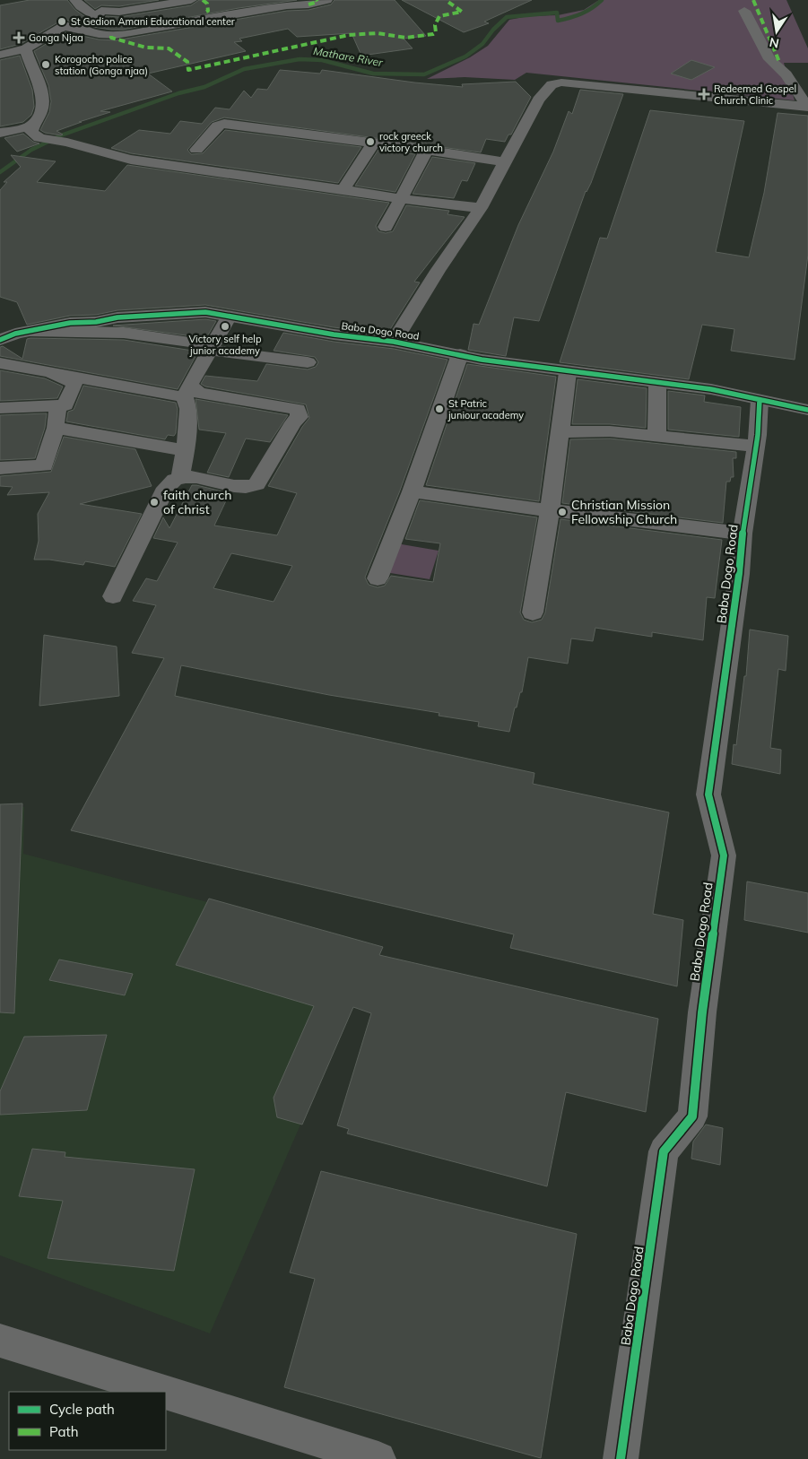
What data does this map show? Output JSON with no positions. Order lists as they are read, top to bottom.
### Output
{
  "streets": {
    "street": ["Baba Dogo Road"]
  },
  "water": ["Mathare River"],
  "places": {
    "other": [
      "St Gedion Amani Educational center",
      "Korogocho police station (Gonga njaa)",
      "rock greeck victory church",
      "Victory self help junior academy",
      "St Patric juniour academy",
      "faith church of christ",
      "Christian Mission Fellowship Church"
    ],
    "health": ["Gonga Njaa", "Redeemed Gospel Church Clinic"]
  },
  "legend": ["Cycle path", "Path"],
  "north": "bottom"
}
